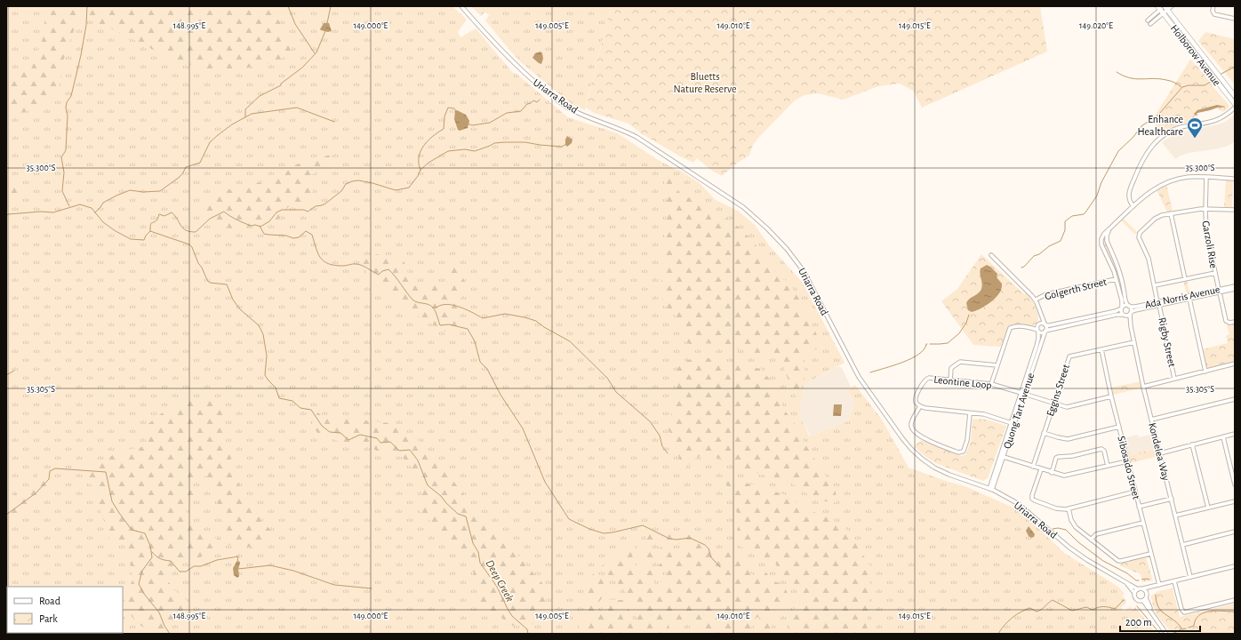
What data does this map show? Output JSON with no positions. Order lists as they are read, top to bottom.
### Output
{
  "streets": {
    "main road": ["Holborow Avenue"],
    "street": [
      "Uriarra Road",
      "Garzoli Rise",
      "Golgerth Street",
      "Ada Norris Avenue",
      "Rigby Street",
      "Leontine Loop",
      "Eggins Street",
      "Quong Tart Avenue",
      "Kondelea Way",
      "Sibosado Street"
    ]
  },
  "crossings": [
    ["Uriarra Road", "Quong Tart Avenue"],
    ["Garzoli Rise", "Ada Norris Avenue"],
    ["Ada Norris Avenue", "Rigby Street"],
    ["Ada Norris Avenue", "Kondelea Way"],
    ["Leontine Loop", "Eggins Street"],
    ["Leontine Loop", "Quong Tart Avenue"],
    ["Leontine Loop", "Sibosado Street"],
    ["Eggins Street", "Kondelea Way"],
    ["Eggins Street", "Sibosado Street"]
  ],
  "water": ["Deep Creek"],
  "parks": ["Bluetts Nature Reserve"],
  "places": {
    "sports": ["Enhance Healthcare"]
  },
  "legend": ["Road", "Park"],
  "scale_bar": "200 m",
  "coordinates": [
    "148.995°E",
    "149.000°E",
    "149.005°E",
    "149.010°E",
    "149.015°E",
    "149.020°E",
    "35.300°S",
    "35.305°S"
  ]
}
